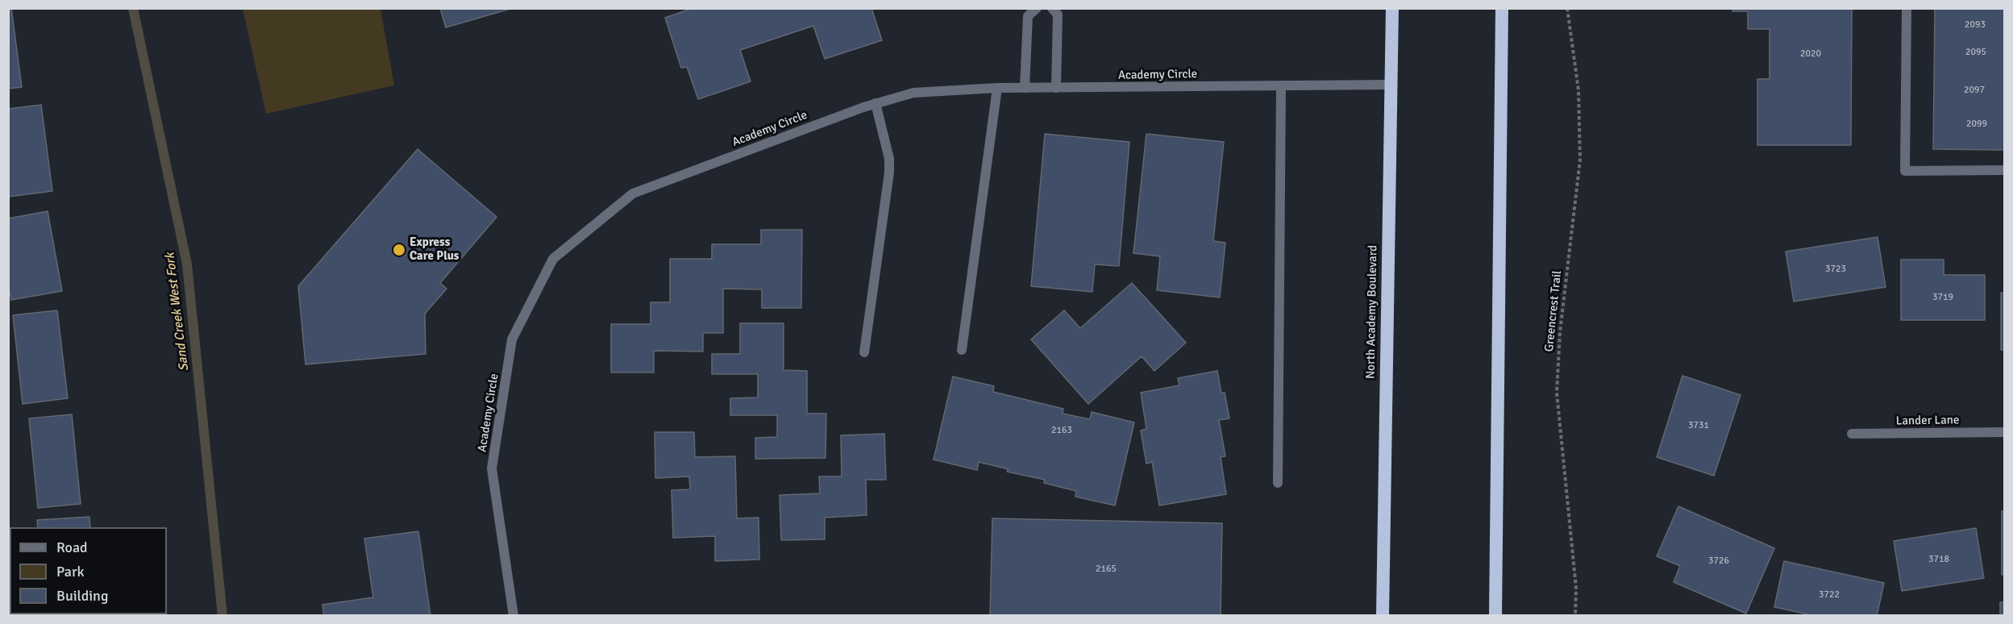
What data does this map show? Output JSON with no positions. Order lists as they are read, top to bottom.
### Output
{
  "streets": {
    "highway": ["North Academy Boulevard"],
    "street": ["Academy Circle", "Lander Lane"],
    "path": ["Greencrest Trail"]
  },
  "crossings": [
    ["Academy Circle", "North Academy Boulevard"]
  ],
  "water": ["Sand Creek West Fork"],
  "places": ["Express Care Plus"],
  "house_numbers": [
    "2093",
    "2095",
    "2020",
    "2097",
    "2099",
    "3723",
    "3719",
    "3731",
    "2163",
    "3718",
    "3726",
    "2165",
    "3722"
  ],
  "legend": ["Road", "Park", "Building"]
}
